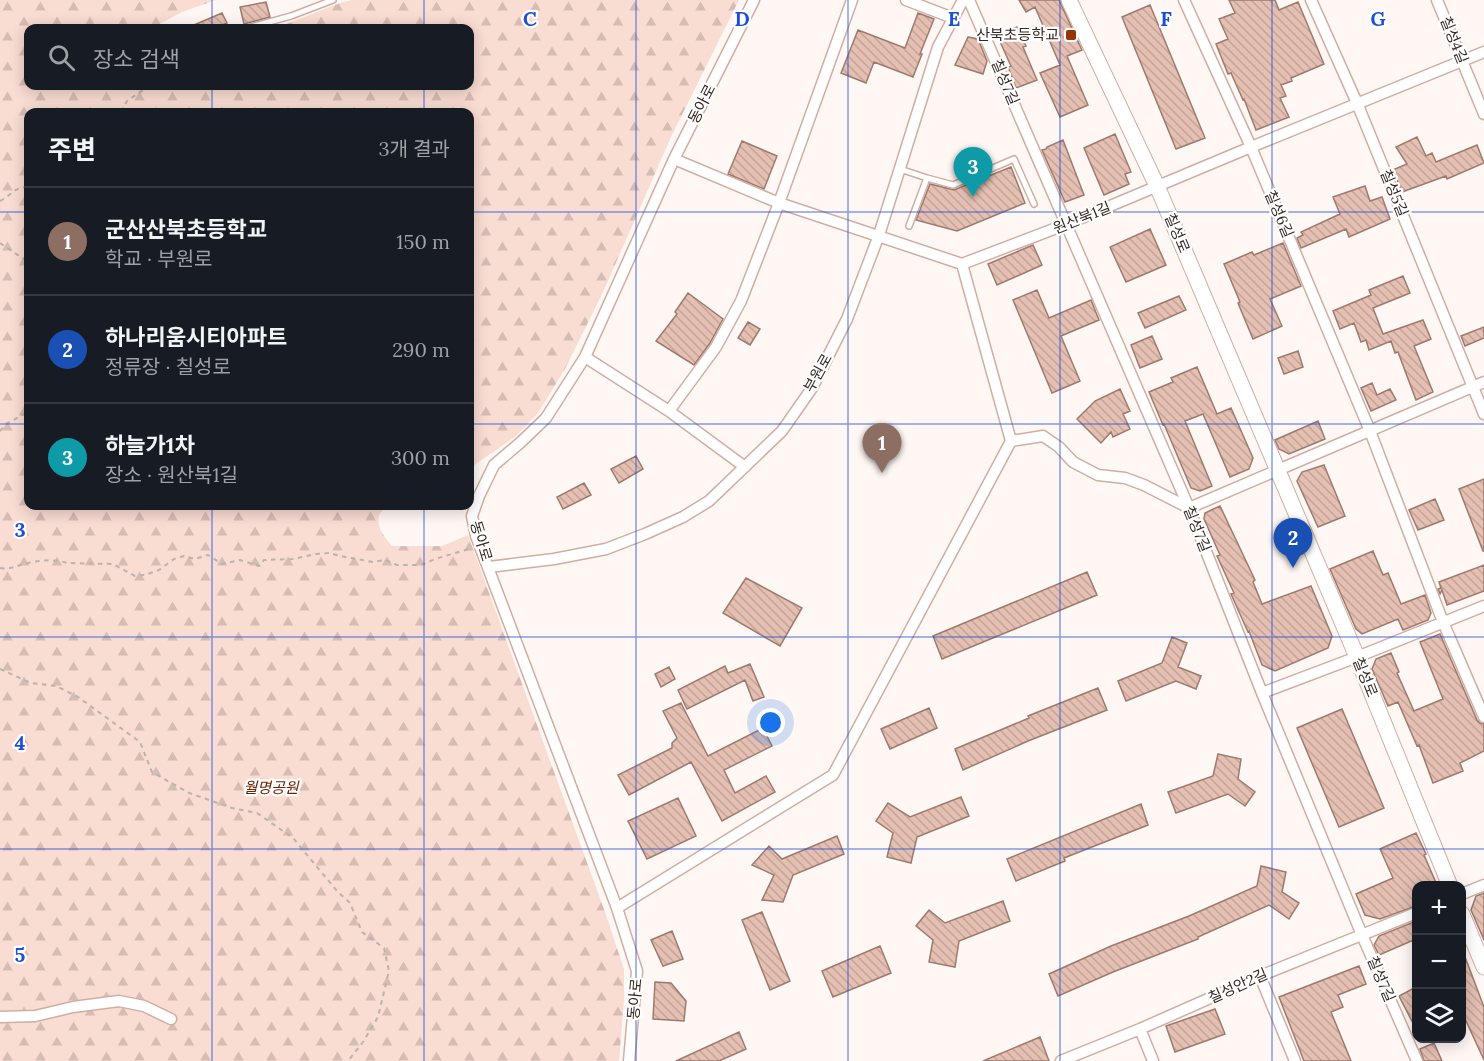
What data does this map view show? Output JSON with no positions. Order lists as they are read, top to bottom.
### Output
{
  "streets": {
    "street": [
      "칠성4길",
      "칠성7길",
      "동아로",
      "칠성5길",
      "칠성6길",
      "원산북1길",
      "칠성로",
      "부원로",
      "칠성안2길"
    ]
  },
  "crossings": [
    ["칠성4길", "원산북1길"],
    ["칠성7길", "원산북1길"],
    ["칠성7길", "칠성안2길"],
    ["동아로", "부원로"],
    ["칠성5길", "원산북1길"],
    ["칠성6길", "원산북1길"],
    ["원산북1길", "칠성로"]
  ],
  "parks": ["월명공원"],
  "places": {
    "transit": ["산북초등학교"]
  },
  "page": {
    "search": "장소 검색",
    "heading": ["주변", "3개 결과"],
    "pins": ["3", "1", "2"],
    "list": [
      {
        "mark": "1",
        "name": "군산산북초등학교",
        "note": "학교 · 부원로",
        "value": "150 m"
      },
      {
        "mark": "2",
        "name": "하나리움시티아파트",
        "note": "정류장 · 칠성로",
        "value": "290 m"
      },
      {
        "mark": "3",
        "name": "하늘가1차",
        "note": "장소 · 원산북1길",
        "value": "300 m"
      }
    ],
    "map_buttons": ["+", "−"]
  },
  "grid": {
    "columns": [
      "C",
      "D",
      "E",
      "F",
      "G"
    ],
    "rows": ["3", "4", "5"]
  }
}
